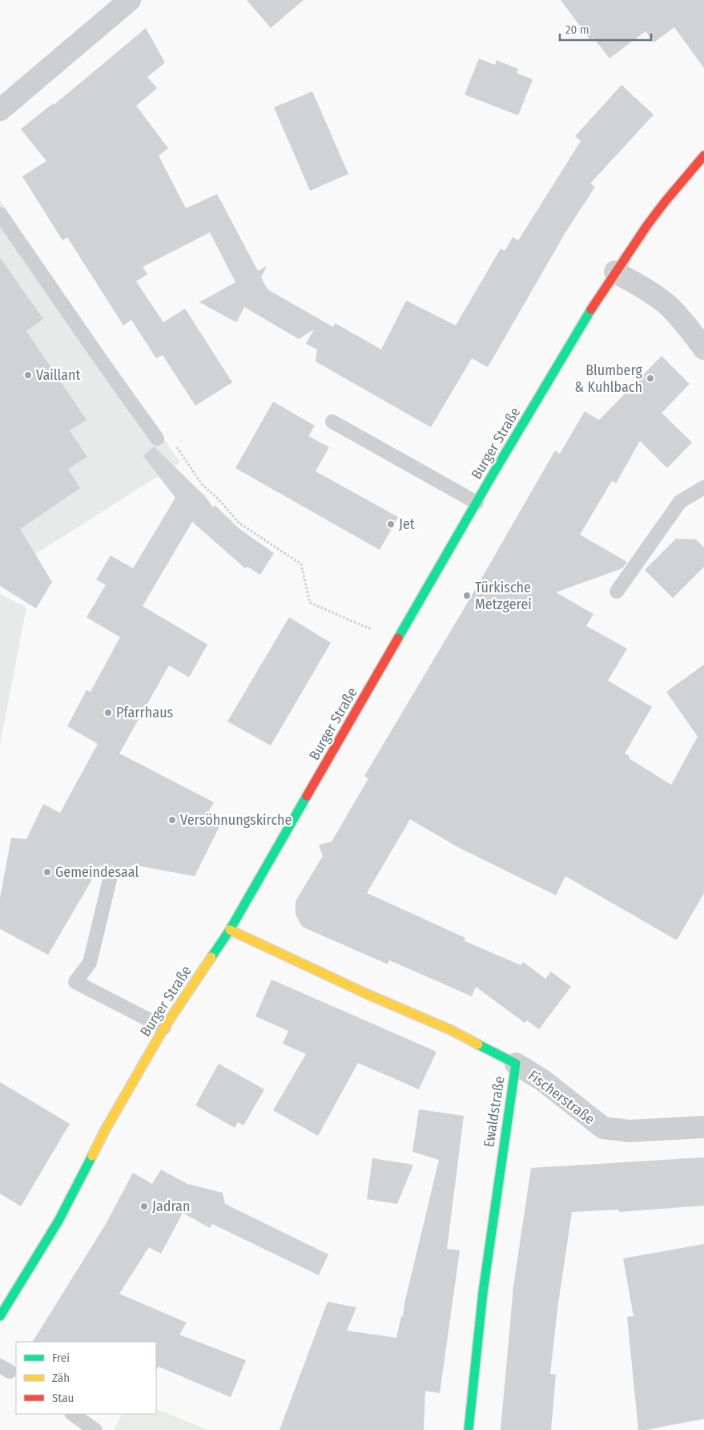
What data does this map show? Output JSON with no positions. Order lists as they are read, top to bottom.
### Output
{
  "streets": {
    "main road": ["Burger Straße", "Ewaldstraße"],
    "street": ["Fischerstraße"]
  },
  "crossings": [
    ["Burger Straße", "Ewaldstraße"],
    ["Fischerstraße", "Ewaldstraße"]
  ],
  "places": [
    "Vaillant",
    "Blumberg & Kuhlbach",
    "Jet",
    "Türkische Metzgerei",
    "Pfarrhaus",
    "Versöhnungskirche",
    "Gemeindesaal",
    "Jadran"
  ],
  "legend": ["Frei", "Zäh", "Stau"],
  "scale_bar": "20 m"
}
